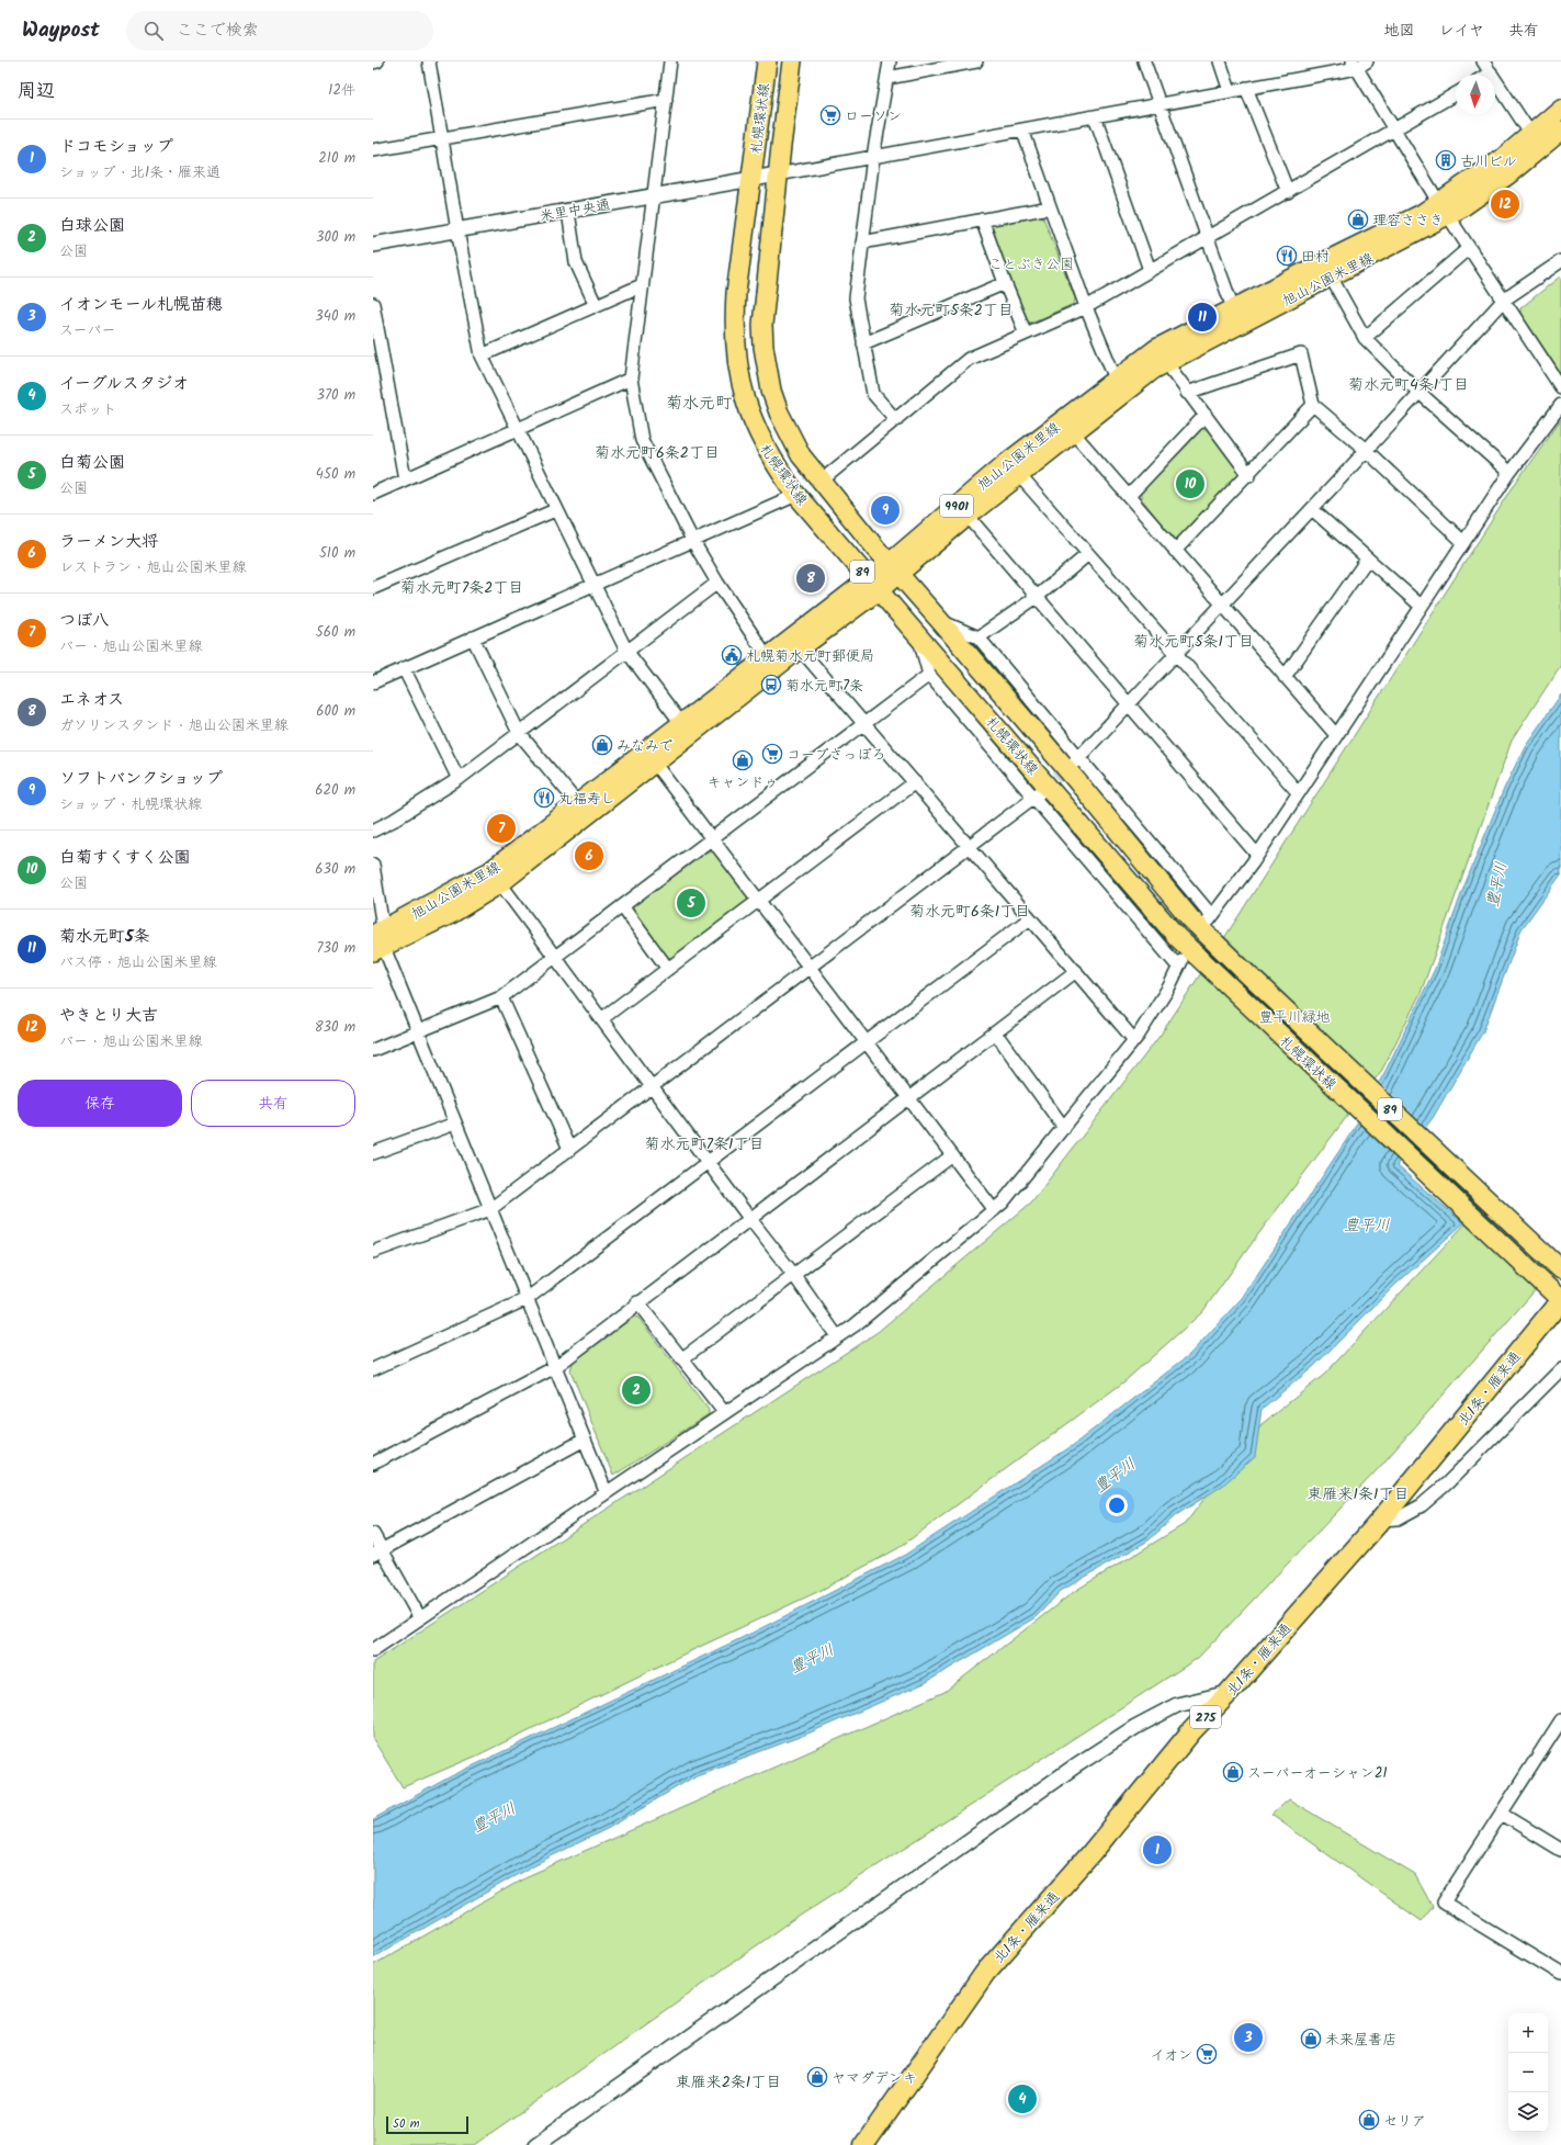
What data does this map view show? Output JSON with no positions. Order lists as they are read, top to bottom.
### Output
{
  "streets": {
    "highway": ["北1条・雁来通", "275"],
    "main road": [
      "札幌環状線",
      "旭山公園米里線",
      "9901",
      "89"
    ],
    "street": ["米里中央通"]
  },
  "crossings": [
    ["札幌環状線", "米里中央通"],
    ["札幌環状線", "旭山公園米里線"],
    ["札幌環状線", "北1条・雁来通"]
  ],
  "districts": [
    "菊水元町5条2丁目",
    "菊水元町4条1丁目",
    "菊水元町",
    "菊水元町6条2丁目",
    "菊水元町7条2丁目",
    "菊水元町5条1丁目",
    "菊水元町6条1丁目",
    "菊水元町7条1丁目",
    "東雁来1条1丁目",
    "東雁来2条1丁目"
  ],
  "water": ["豊平川"],
  "parks": ["ことぶき公園", "豊平川緑地"],
  "places": {
    "supermarket": ["ローソン", "コープさっぽろ", "イオン"],
    "building": ["古川ビル"],
    "shop": [
      "理容ささき",
      "みなみで",
      "キャンドゥ",
      "スーパーオーシャン21",
      "未来屋書店",
      "ヤマダデンキ",
      "セリア"
    ],
    "restaurant": ["田村", "丸福寿し"],
    "public building": ["札幌菊水元町郵便局"],
    "bus stop": ["菊水元町7条"]
  },
  "scale_bar": "50 m",
  "north": "bottom",
  "page": {
    "header": "Waypost",
    "search": "ここで検索",
    "nav": ["地図", "レイヤ", "共有"],
    "heading": ["周辺", "12件"],
    "list": [
      {
        "mark": "1",
        "name": "ドコモショップ",
        "note": "ショップ · 北1条・雁来通",
        "value": "210 m"
      },
      {
        "mark": "2",
        "name": "白球公園",
        "note": "公園",
        "value": "300 m"
      },
      {
        "mark": "3",
        "name": "イオンモール札幌苗穂",
        "note": "スーパー",
        "value": "340 m"
      },
      {
        "mark": "4",
        "name": "イーグルスタジオ",
        "note": "スポット",
        "value": "370 m"
      },
      {
        "mark": "5",
        "name": "白菊公園",
        "note": "公園",
        "value": "450 m"
      },
      {
        "mark": "6",
        "name": "ラーメン大将",
        "note": "レストラン · 旭山公園米里線",
        "value": "510 m"
      },
      {
        "mark": "7",
        "name": "つぼ八",
        "note": "バー · 旭山公園米里線",
        "value": "560 m"
      },
      {
        "mark": "8",
        "name": "エネオス",
        "note": "ガソリンスタンド · 旭山公園米里線",
        "value": "600 m"
      },
      {
        "mark": "9",
        "name": "ソフトバンクショップ",
        "note": "ショップ · 札幌環状線",
        "value": "620 m"
      },
      {
        "mark": "10",
        "name": "白菊すくすく公園",
        "note": "公園",
        "value": "630 m"
      },
      {
        "mark": "11",
        "name": "菊水元町5条",
        "note": "バス停 · 旭山公園米里線",
        "value": "730 m"
      },
      {
        "mark": "12",
        "name": "やきとり大吉",
        "note": "バー · 旭山公園米里線",
        "value": "830 m"
      }
    ],
    "pins": [
      "12",
      "11",
      "10",
      "9",
      "8",
      "7",
      "6",
      "5",
      "2",
      "1",
      "3",
      "4"
    ],
    "buttons": ["保存", "共有"],
    "map_buttons": ["+", "−"],
    "scale": "50 m"
  }
}
